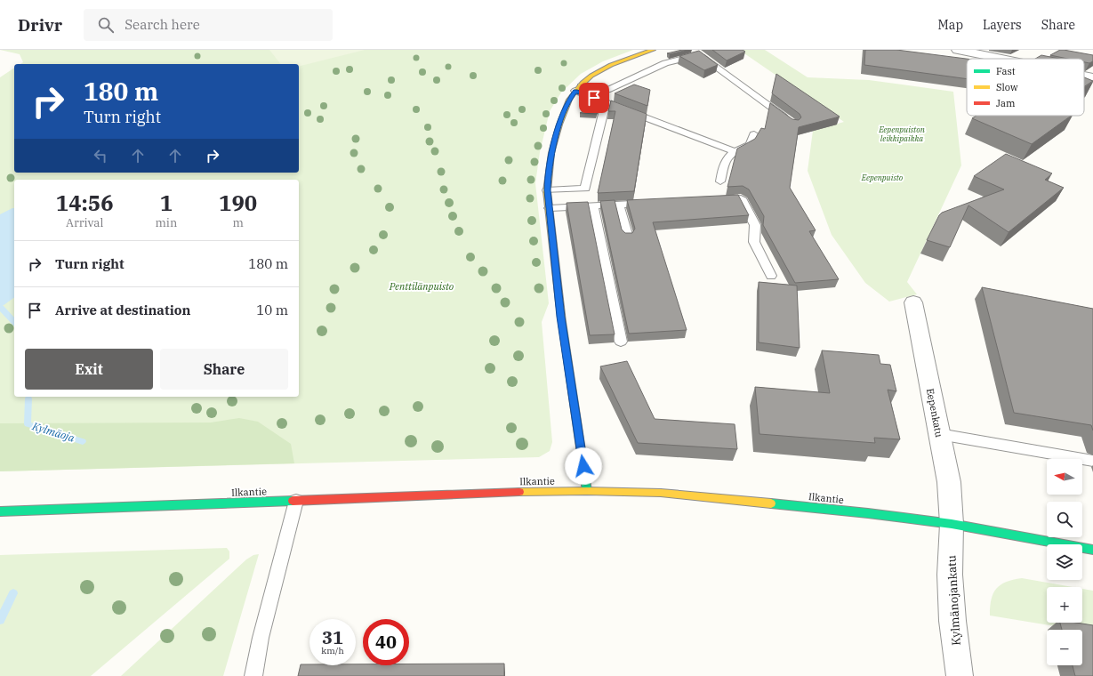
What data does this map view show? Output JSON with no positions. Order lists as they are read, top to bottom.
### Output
{
  "streets": {
    "street": ["Eepenkatu", "Ilkantie", "Kylmänojankatu"]
  },
  "crossings": [
    ["Eepenkatu", "Ilkantie"],
    ["Eepenkatu", "Kylmänojankatu"],
    ["Ilkantie", "Kylmänojankatu"]
  ],
  "water": ["Kylmäoja"],
  "parks": ["Eepenpuiston leikkipaikka", "Eepenpuisto", "Penttilänpuisto"],
  "legend": ["Fast", "Slow", "Jam"],
  "north": "left",
  "page": {
    "header": "Drivr",
    "search": "Search here",
    "nav": ["Map", "Layers", "Share"],
    "turn": ["180 m", "Turn right"],
    "eta": [
      "14:56",
      "Arrival",
      "1",
      "min",
      "190",
      "m"
    ],
    "list": [
      {
        "name": "Turn right",
        "value": "180 m"
      },
      {
        "name": "Arrive at destination",
        "value": "10 m"
      }
    ],
    "buttons": ["Exit", "Share"],
    "map_buttons": ["+", "−"],
    "speed": "31 km/h",
    "limit": "40"
  }
}
